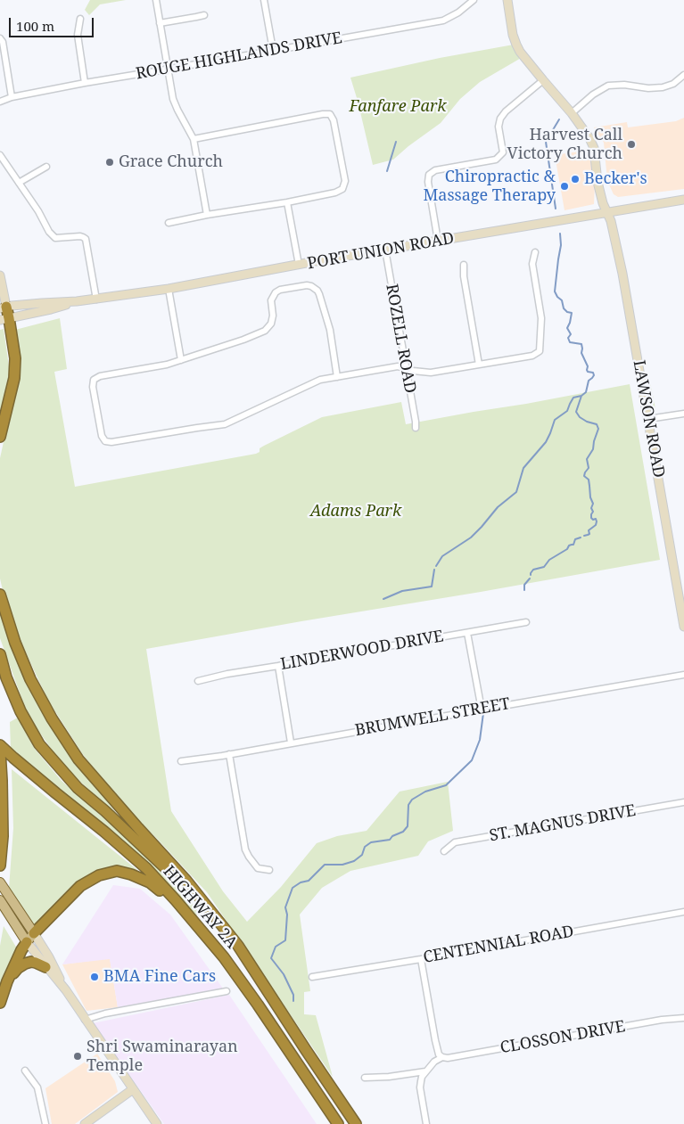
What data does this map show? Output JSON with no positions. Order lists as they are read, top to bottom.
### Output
{
  "streets": {
    "highway": ["HIGHWAY 2A"],
    "main road": ["PORT UNION ROAD", "LAWSON ROAD"],
    "street": [
      "ROUGE HIGHLANDS DRIVE",
      "ROZELL ROAD",
      "LINDERWOOD DRIVE",
      "BRUMWELL STREET",
      "ST. MAGNUS DRIVE",
      "CENTENNIAL ROAD",
      "CLOSSON DRIVE"
    ]
  },
  "crossings": [
    ["PORT UNION ROAD", "ROZELL ROAD"],
    ["PORT UNION ROAD", "LAWSON ROAD"]
  ],
  "parks": ["Fanfare Park", "Adams Park"],
  "places": [
    "Harvest Call Victory Church",
    "Grace Church",
    "Becker's",
    "Chiropractic & Massage Therapy",
    "BMA Fine Cars",
    "Shri Swaminarayan Temple"
  ],
  "scale_bar": "100 m"
}
